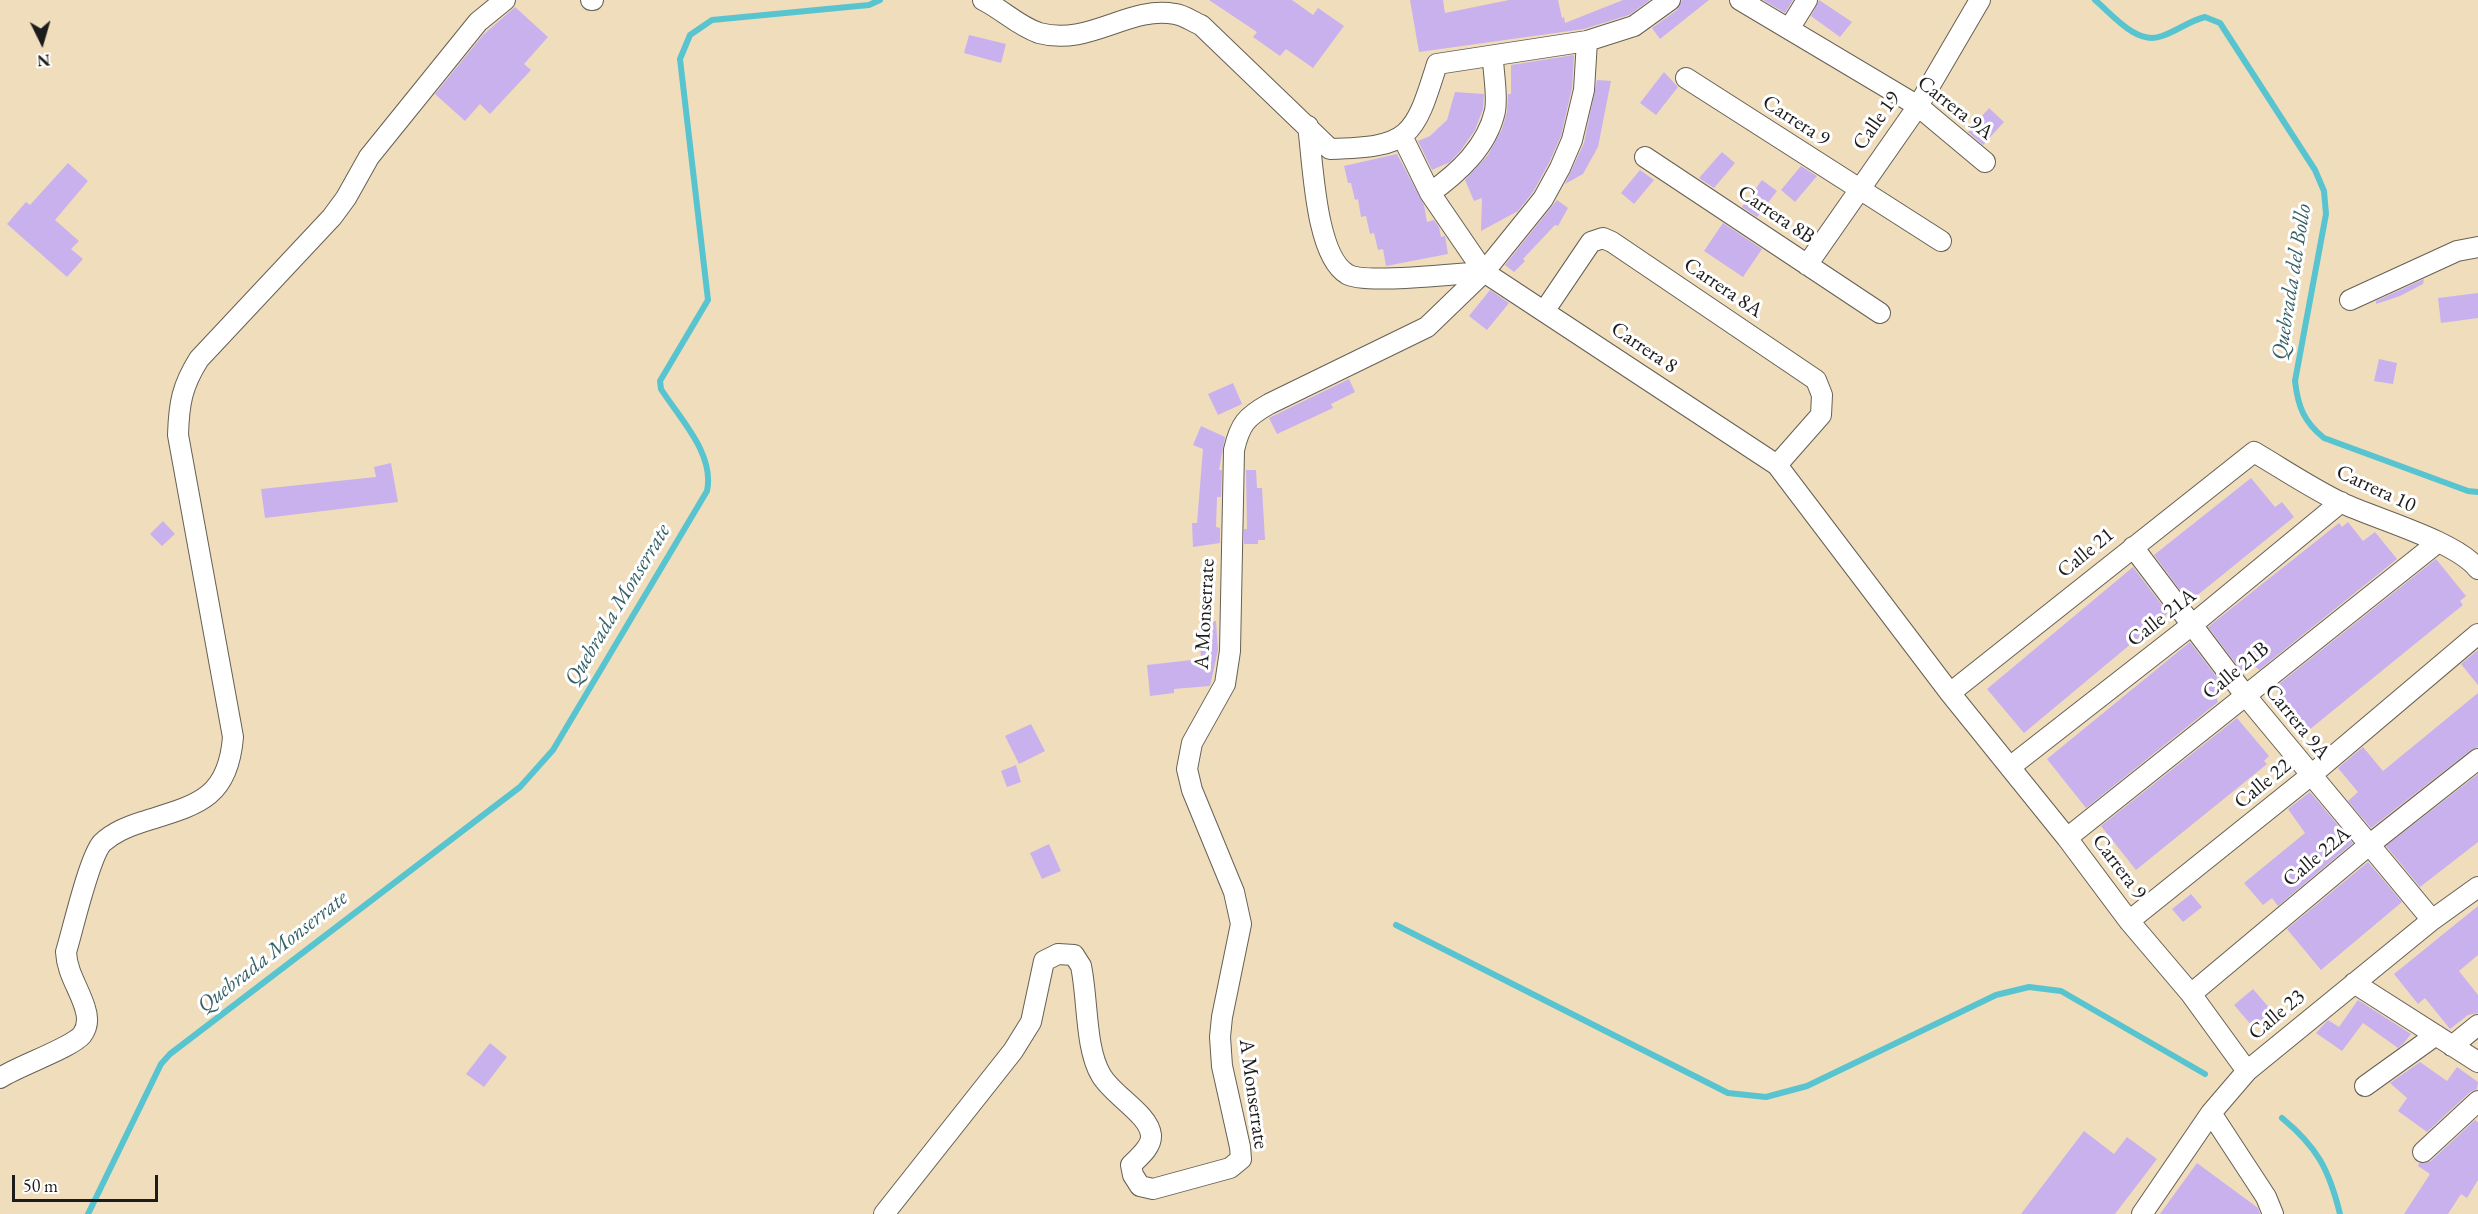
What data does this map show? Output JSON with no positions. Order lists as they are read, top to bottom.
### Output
{
  "streets": {
    "street": [
      "Carrera 9A",
      "Carrera 9",
      "Calle 19",
      "Carrera 8B",
      "Carrera 8A",
      "Carrera 8",
      "Carrera 10",
      "Calle 21",
      "A Monserrate",
      "Calle 21A",
      "Calle 21B",
      "Calle 22",
      "Calle 22A",
      "Calle 23"
    ]
  },
  "crossings": [
    ["Carrera 9A", "Calle 19"],
    ["Carrera 9A", "Calle 21"],
    ["Carrera 9A", "Calle 21A"],
    ["Carrera 9A", "Calle 21B"],
    ["Carrera 9A", "Calle 22"],
    ["Carrera 9A", "Calle 22A"],
    ["Carrera 9A", "Calle 23"],
    ["Carrera 9", "Calle 19"],
    ["Carrera 9", "Carrera 8"],
    ["Carrera 9", "Calle 21"],
    ["Carrera 9", "Calle 21A"],
    ["Carrera 9", "Calle 21B"],
    ["Carrera 9", "Calle 22"],
    ["Carrera 9", "Calle 22A"],
    ["Carrera 9", "Calle 23"],
    ["Calle 19", "Carrera 8B"],
    ["Carrera 8A", "Carrera 8"],
    ["Carrera 8", "Calle 21"],
    ["Carrera 8", "A Monserrate"],
    ["Carrera 10", "Calle 21"],
    ["Carrera 10", "Calle 21A"],
    ["Carrera 10", "Calle 21B"]
  ],
  "water": ["Quebrada del Bollo", "Quebrada Monserrate"],
  "scale_bar": "50 m",
  "north": "bottom"
}
